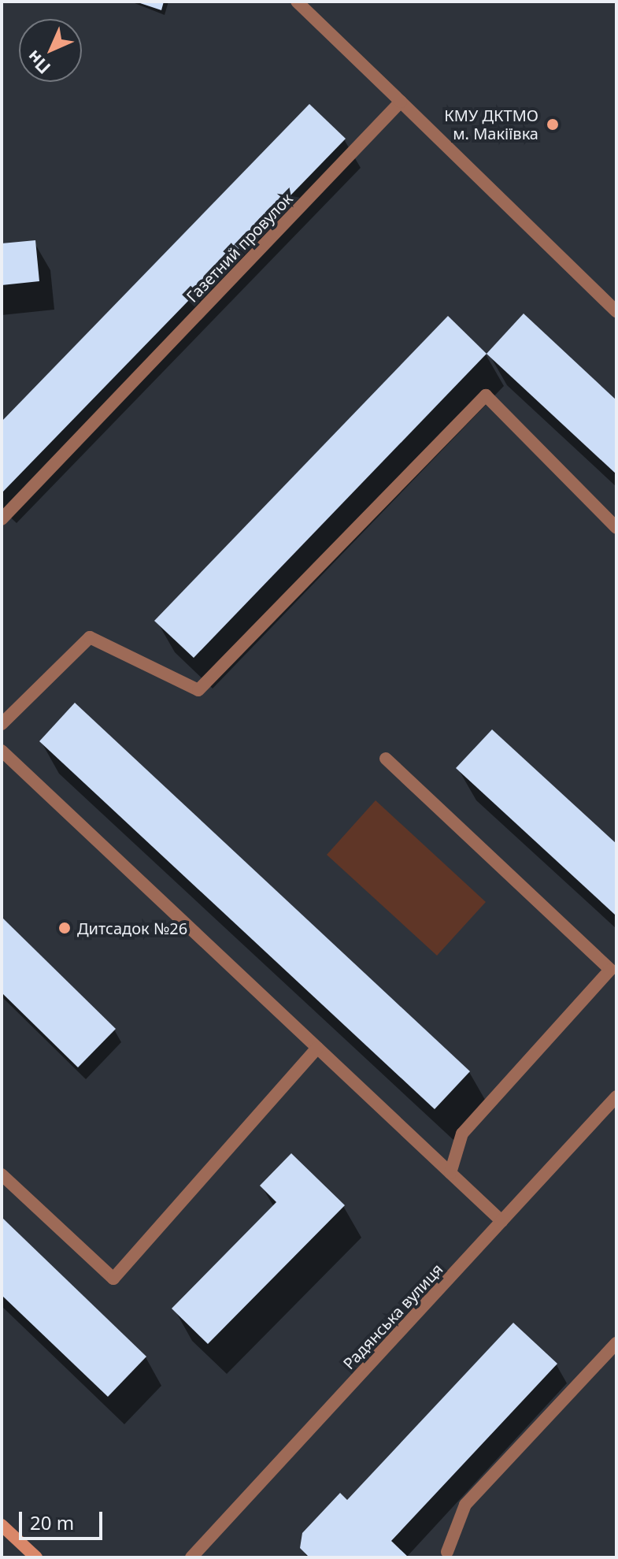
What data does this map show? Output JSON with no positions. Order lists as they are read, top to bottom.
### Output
{
  "streets": {
    "street": ["Газетний провулок", "Радянська вулиця"]
  },
  "places": ["КМУ ДКТМО м. Макіївка", "Дитсадок №26"],
  "scale_bar": "20 m",
  "north": "bottom left"
}
